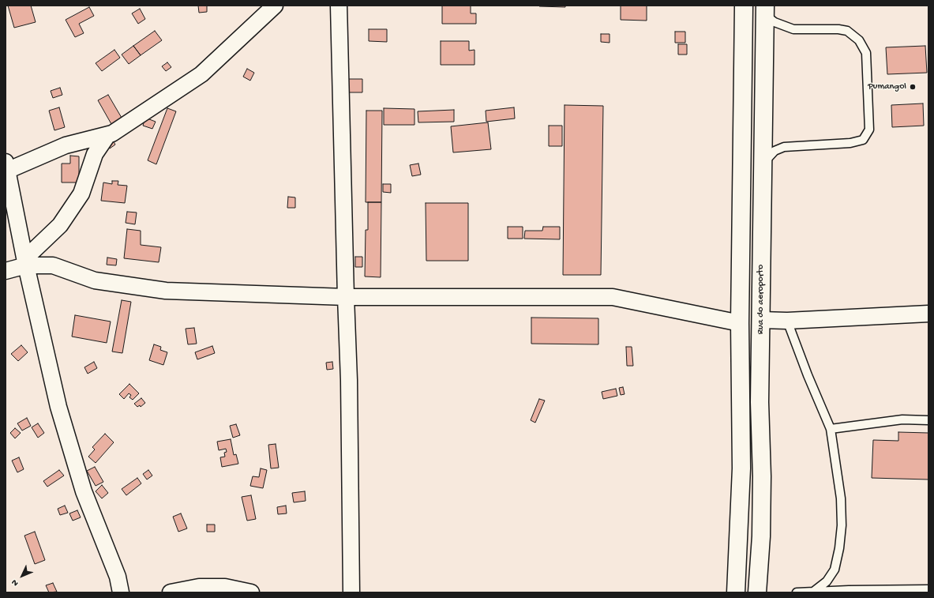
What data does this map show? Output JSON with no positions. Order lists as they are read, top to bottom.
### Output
{
  "streets": {
    "main road": ["Rua do aeroporto"]
  },
  "places": ["Pumangol"],
  "north": "bottom left"
}
